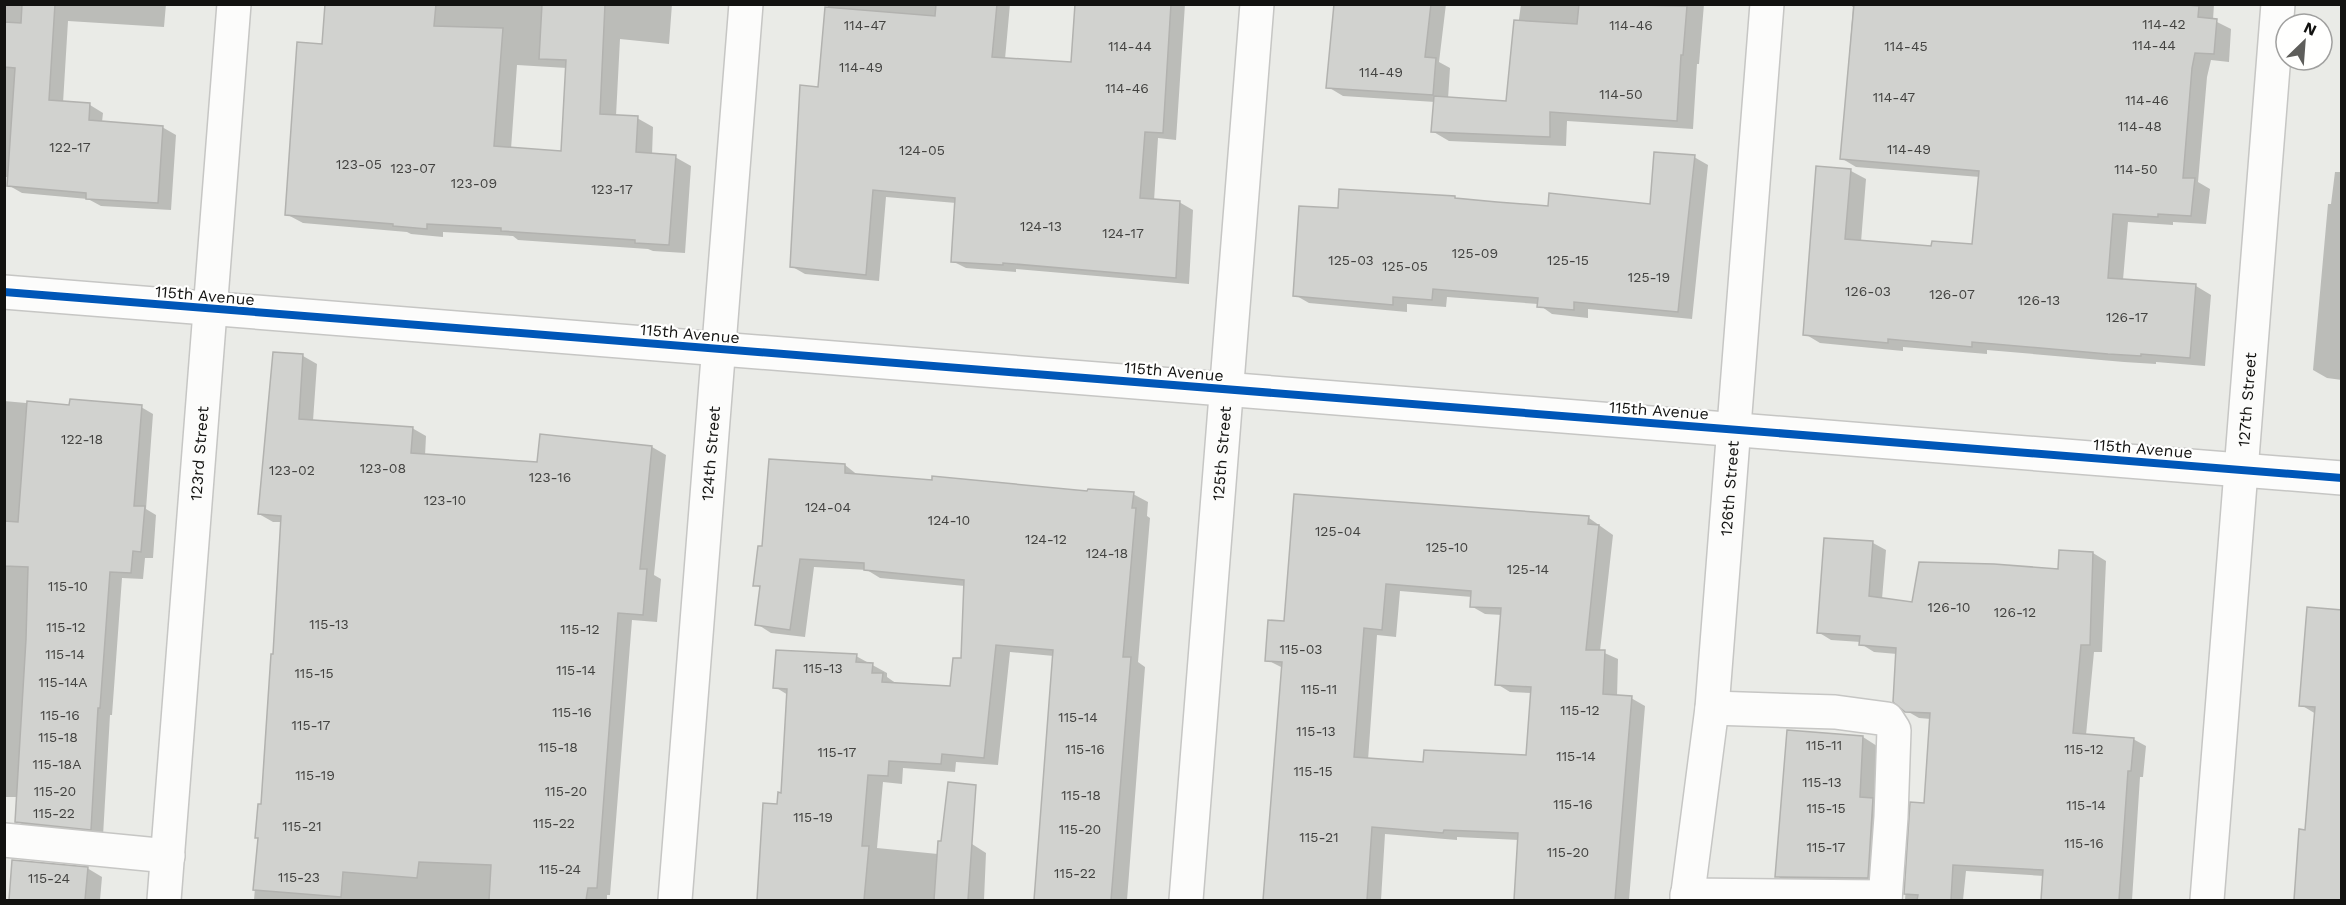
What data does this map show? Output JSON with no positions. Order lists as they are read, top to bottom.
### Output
{
  "streets": {
    "street": [
      "115th Avenue",
      "127th Street",
      "123rd Street",
      "124th Street",
      "125th Street",
      "126th Street"
    ]
  },
  "crossings": [
    ["115th Avenue", "127th Street"],
    ["115th Avenue", "123rd Street"],
    ["115th Avenue", "124th Street"],
    ["115th Avenue", "125th Street"],
    ["115th Avenue", "126th Street"]
  ],
  "house_numbers": [
    "114-42",
    "114-47",
    "114-46",
    "114-44",
    "114-44",
    "114-45",
    "114-49",
    "114-49",
    "114-46",
    "114-50",
    "114-47",
    "114-46",
    "114-48",
    "122-17",
    "114-49",
    "124-05",
    "123-05",
    "123-07",
    "114-50",
    "123-09",
    "123-17",
    "124-13",
    "124-17",
    "125-09",
    "125-03",
    "125-15",
    "125-05",
    "125-19",
    "126-03",
    "126-07",
    "126-13",
    "126-17",
    "122-18",
    "123-08",
    "123-02",
    "123-16",
    "123-10",
    "124-04",
    "124-10",
    "125-04",
    "124-12",
    "125-10",
    "124-18",
    "125-14",
    "115-10",
    "126-10",
    "126-12",
    "115-13",
    "115-12",
    "115-12",
    "115-03",
    "115-14",
    "115-13",
    "115-14",
    "115-15",
    "115-14A",
    "115-11",
    "115-12",
    "115-16",
    "115-16",
    "115-14",
    "115-17",
    "115-13",
    "115-18",
    "115-11",
    "115-18",
    "115-16",
    "115-12",
    "115-17",
    "115-14",
    "115-18A",
    "115-15",
    "115-19",
    "115-13",
    "115-20",
    "115-20",
    "115-18",
    "115-16",
    "115-14",
    "115-15",
    "115-22",
    "115-19",
    "115-22",
    "115-21",
    "115-20",
    "115-21",
    "115-16",
    "115-17",
    "115-20",
    "115-24",
    "115-22",
    "115-23",
    "115-24"
  ],
  "north": "top right"
}
